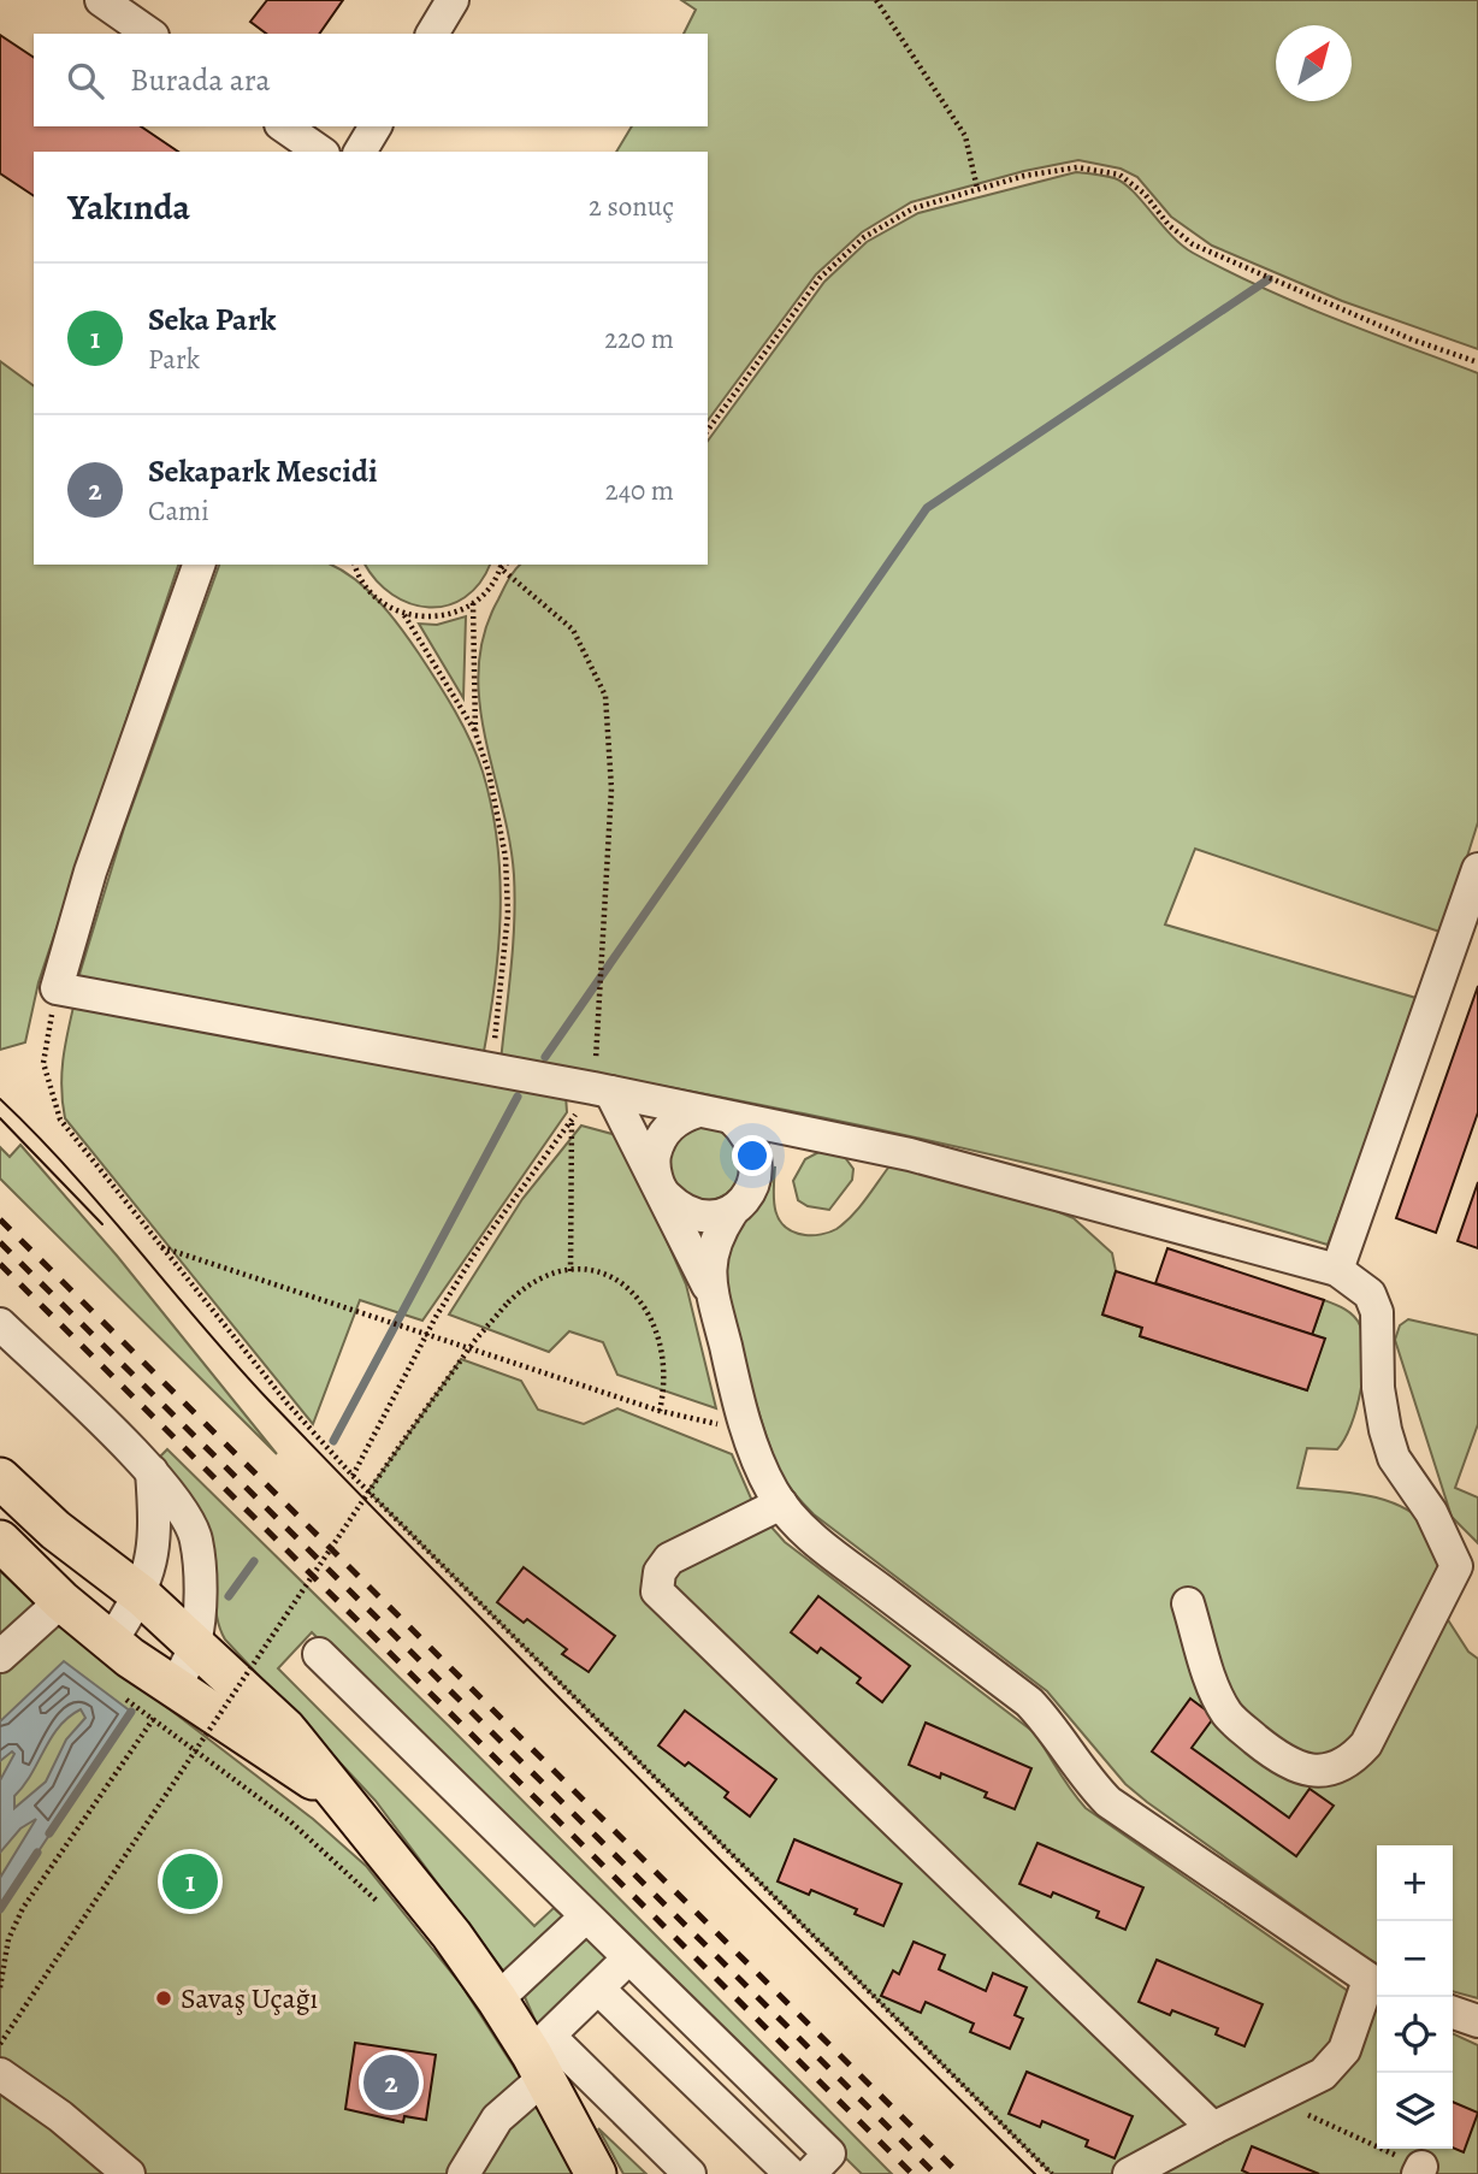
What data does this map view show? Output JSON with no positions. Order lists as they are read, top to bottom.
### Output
{
  "places": ["Savaş Uçağı"],
  "north": "top right",
  "page": {
    "search": "Burada ara",
    "heading": ["Yakında", "2 sonuç"],
    "list": [
      {
        "mark": "1",
        "name": "Seka Park",
        "note": "Park",
        "value": "220 m"
      },
      {
        "mark": "2",
        "name": "Sekapark Mescidi",
        "note": "Cami",
        "value": "240 m"
      }
    ],
    "map_buttons": ["+", "−"],
    "pins": ["1", "2"]
  }
}
